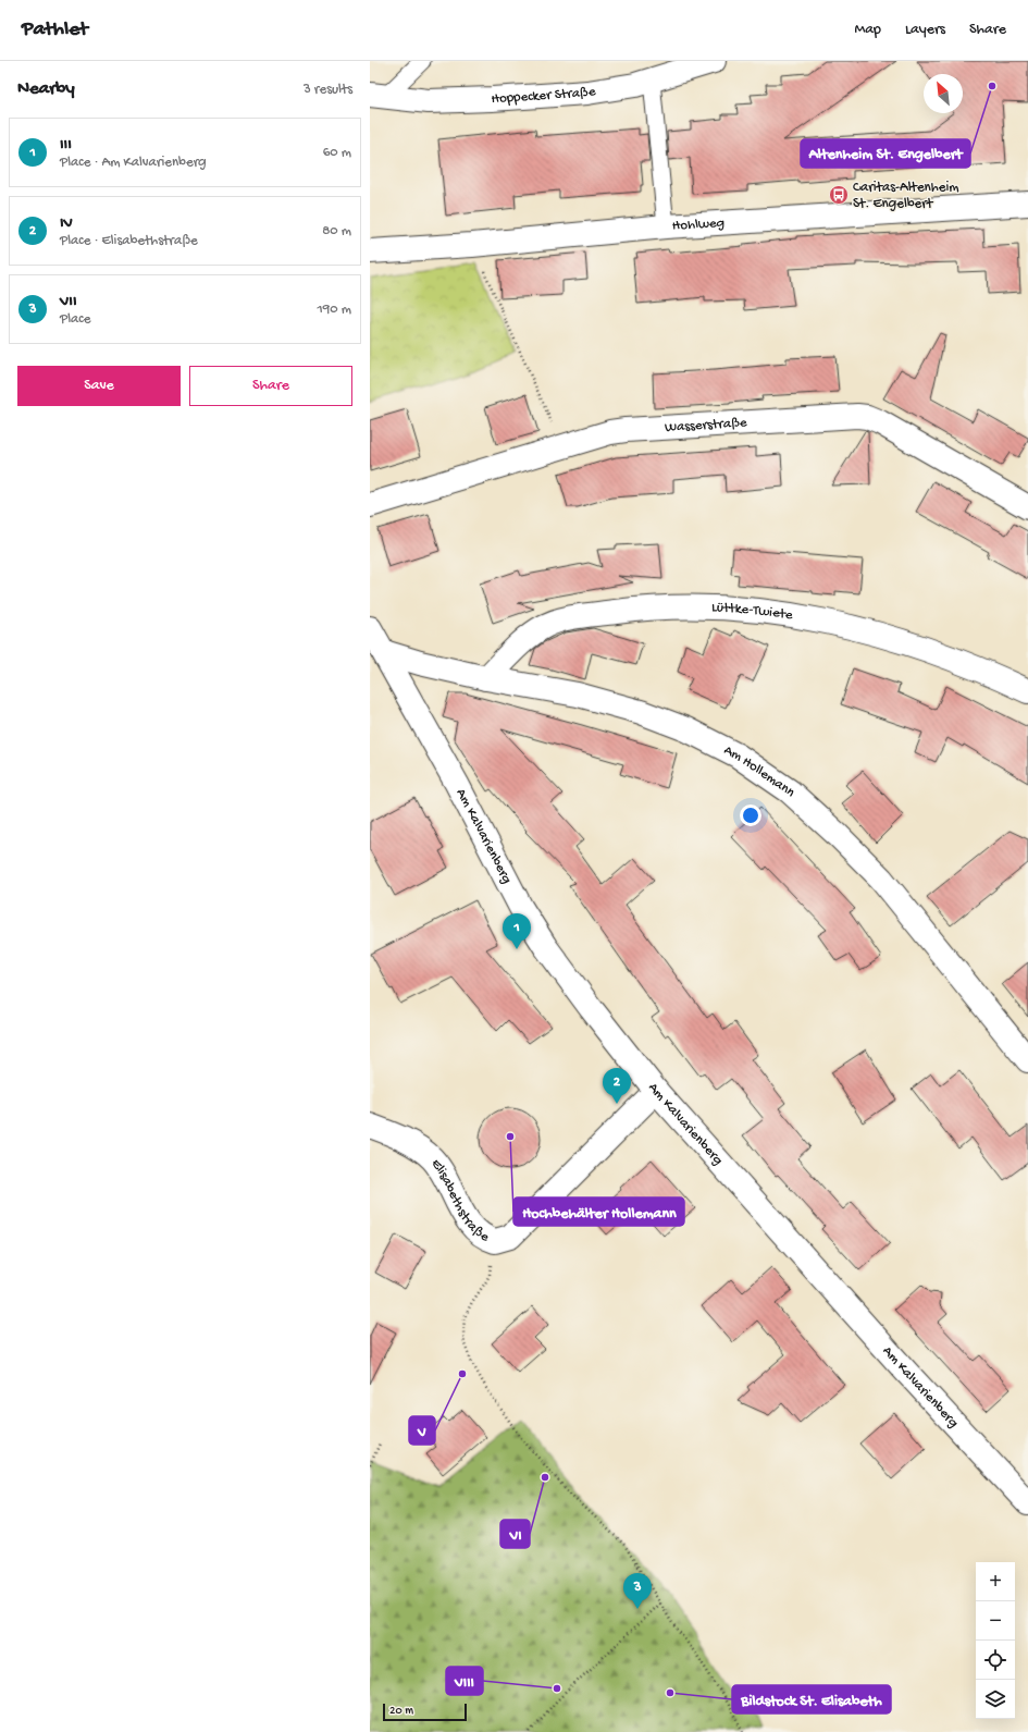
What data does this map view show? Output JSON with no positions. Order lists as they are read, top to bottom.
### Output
{
  "streets": {
    "street": [
      "Hoppecker Straße",
      "Hohlweg",
      "Wasserstraße",
      "Lüttke-Twiete",
      "Am Hollemann",
      "Am Kalvarienberg",
      "Elisabethstraße"
    ]
  },
  "crossings": [
    ["Lüttke-Twiete", "Am Hollemann"],
    ["Am Hollemann", "Am Kalvarienberg"],
    ["Am Kalvarienberg", "Elisabethstraße"]
  ],
  "places": {
    "other": [
      "Altenheim St. Engelbert",
      "Hochbehälter Hollemann",
      "V",
      "VI",
      "VIII",
      "Bildstock St. Elisabeth"
    ],
    "bus stop": ["Caritas-Altenheim St. Engelbert"]
  },
  "scale_bar": "20 m",
  "north": "top left",
  "page": {
    "header": "Pathlet",
    "nav": ["Map", "Layers", "Share"],
    "heading": ["Nearby", "3 results"],
    "list": [
      {
        "mark": "1",
        "name": "III",
        "note": "Place · Am Kalvarienberg",
        "value": "60 m"
      },
      {
        "mark": "2",
        "name": "IV",
        "note": "Place · Elisabethstraße",
        "value": "80 m"
      },
      {
        "mark": "3",
        "name": "VII",
        "note": "Place",
        "value": "190 m"
      }
    ],
    "buttons": ["Save", "Share"],
    "pins": ["1", "2", "3"],
    "map_buttons": ["+", "−"],
    "scale": "20 m"
  }
}
